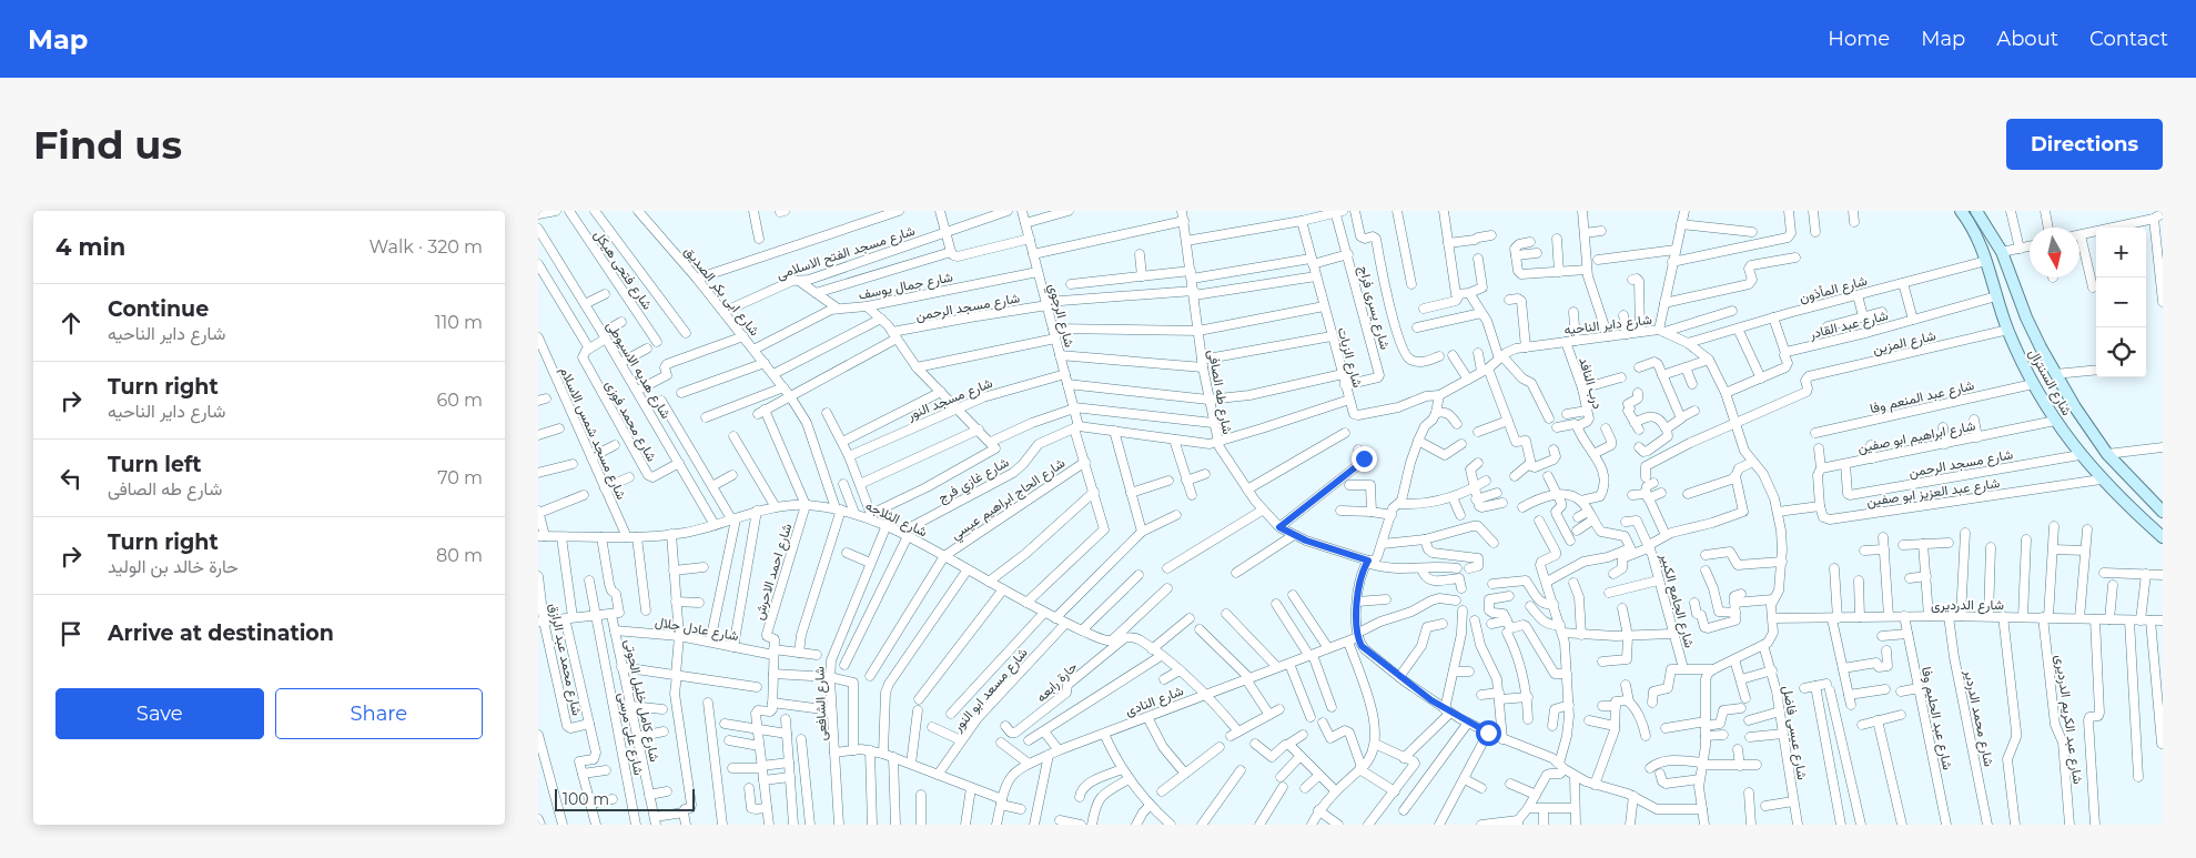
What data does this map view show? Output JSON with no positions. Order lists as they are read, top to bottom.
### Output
{
  "streets": {
    "street": [
      "شارع مسجد الفتح الاسلامى",
      "شارع فتحى هيكل",
      "شارع جمال يوسف",
      "شارع المأذون",
      "شارع ابى بكر الصديق",
      "شارع مسجد الرحمن",
      "شارع يسرى فراج",
      "شارع الرجوي",
      "شارع داير الناحيه",
      "شارع عبد القادر",
      "شارع المزين",
      "شارع الزيات",
      "شارع هديه الاسيوطى",
      "شارع السنترال",
      "درب النافد",
      "شارع طه الصافى",
      "شارع عبد المنعم وفا",
      "شارع مسجد النور",
      "شارع محمد فوزى",
      "شارع مسجد شمس الاسلام",
      "شارع ابراهيم ابو صفين",
      "شارع غازي فرج",
      "شارع عبد العزيز ابو صفين",
      "شارع الحاج ابراهيم عيسي",
      "شارع الثلاجه",
      "شارع احمد الاحرش",
      "شارع الجامع الكبير",
      "شارع الدرديرى",
      "شارع عادل جلال",
      "شارع محمد عبد الرازق",
      "حارة رابعه",
      "شارع مسعد ابو النور",
      "شارع كامل خليل الحوتى",
      "شارع النادى",
      "شارع الشافعى",
      "شارع عبد الحليم وفا",
      "شارع محمد الدردير",
      "شارع عبد الكريم الدرديرى",
      "شارع عيسى فاضل",
      "شارع على مرسى"
    ]
  },
  "crossings": [
    ["شارع مسجد الفتح الاسلامى", "شارع ابى بكر الصديق"],
    ["شارع جمال يوسف", "شارع ابى بكر الصديق"],
    ["شارع جمال يوسف", "شارع الرجوي"],
    ["شارع المأذون", "شارع داير الناحيه"],
    ["شارع المأذون", "شارع السنترال"],
    ["شارع ابى بكر الصديق", "شارع مسجد الرحمن"],
    ["شارع ابى بكر الصديق", "شارع الثلاجه"],
    ["شارع مسجد الرحمن", "شارع الرجوي"],
    ["شارع مسجد الرحمن", "شارع الزيات"],
    ["شارع مسجد الرحمن", "شارع السنترال"],
    ["شارع مسجد الرحمن", "شارع طه الصافى"],
    ["شارع مسجد الرحمن", "شارع ابراهيم ابو صفين"],
    ["شارع مسجد الرحمن", "شارع الثلاجه"],
    ["شارع مسجد الرحمن", "شارع احمد الاحرش"],
    ["شارع يسرى فراج", "شارع الزيات"],
    ["شارع الرجوي", "شارع مسجد النور"],
    ["شارع الرجوي", "شارع غازي فرج"],
    ["شارع الرجوي", "شارع الحاج ابراهيم عيسي"],
    ["شارع الرجوي", "شارع الثلاجه"],
    ["شارع داير الناحيه", "شارع المزين"],
    ["شارع داير الناحيه", "شارع الزيات"],
    ["شارع داير الناحيه", "درب النافد"],
    ["شارع داير الناحيه", "شارع الدرديرى"],
    ["شارع داير الناحيه", "شارع عيسى فاضل"],
    ["شارع عبد القادر", "شارع السنترال"],
    ["شارع المزين", "شارع السنترال"],
    ["شارع هديه الاسيوطى", "شارع محمد فوزى"],
    ["شارع هديه الاسيوطى", "شارع الثلاجه"],
    ["شارع السنترال", "شارع عبد المنعم وفا"],
    ["شارع السنترال", "شارع ابراهيم ابو صفين"],
    ["شارع السنترال", "شارع عبد العزيز ابو صفين"],
    ["شارع مسجد شمس الاسلام", "شارع الثلاجه"],
    ["شارع غازي فرج", "شارع الثلاجه"],
    ["شارع الحاج ابراهيم عيسي", "شارع الثلاجه"],
    ["شارع الثلاجه", "شارع احمد الاحرش"],
    ["شارع الثلاجه", "شارع مسعد ابو النور"],
    ["شارع الثلاجه", "شارع الشافعى"],
    ["شارع احمد الاحرش", "شارع عادل جلال"],
    ["شارع الدرديرى", "شارع عبد الحليم وفا"],
    ["شارع الدرديرى", "شارع محمد الدردير"],
    ["شارع الدرديرى", "شارع عبد الكريم الدرديرى"],
    ["شارع عادل جلال", "شارع كامل خليل الحوتى"]
  ],
  "scale_bar": "100 m",
  "north": "bottom",
  "page": {
    "header": "Map",
    "nav": [
      "Home",
      "Map",
      "About",
      "Contact"
    ],
    "buttons": [
      "Directions",
      ["Save", "Share"]
    ],
    "title": "Find us",
    "heading": ["4 min", "Walk · 320 m"],
    "map_buttons": ["+", "−"],
    "list": [
      ["Continue", "شارع داير الناحيه", "110 m"],
      ["Turn right", "شارع داير الناحيه", "60 m"],
      ["Turn left", "شارع طه الصافى", "70 m"],
      ["Turn right", "حارة خالد بن الوليد", "80 m"],
      "Arrive at destination"
    ],
    "scale": "100 m"
  }
}
